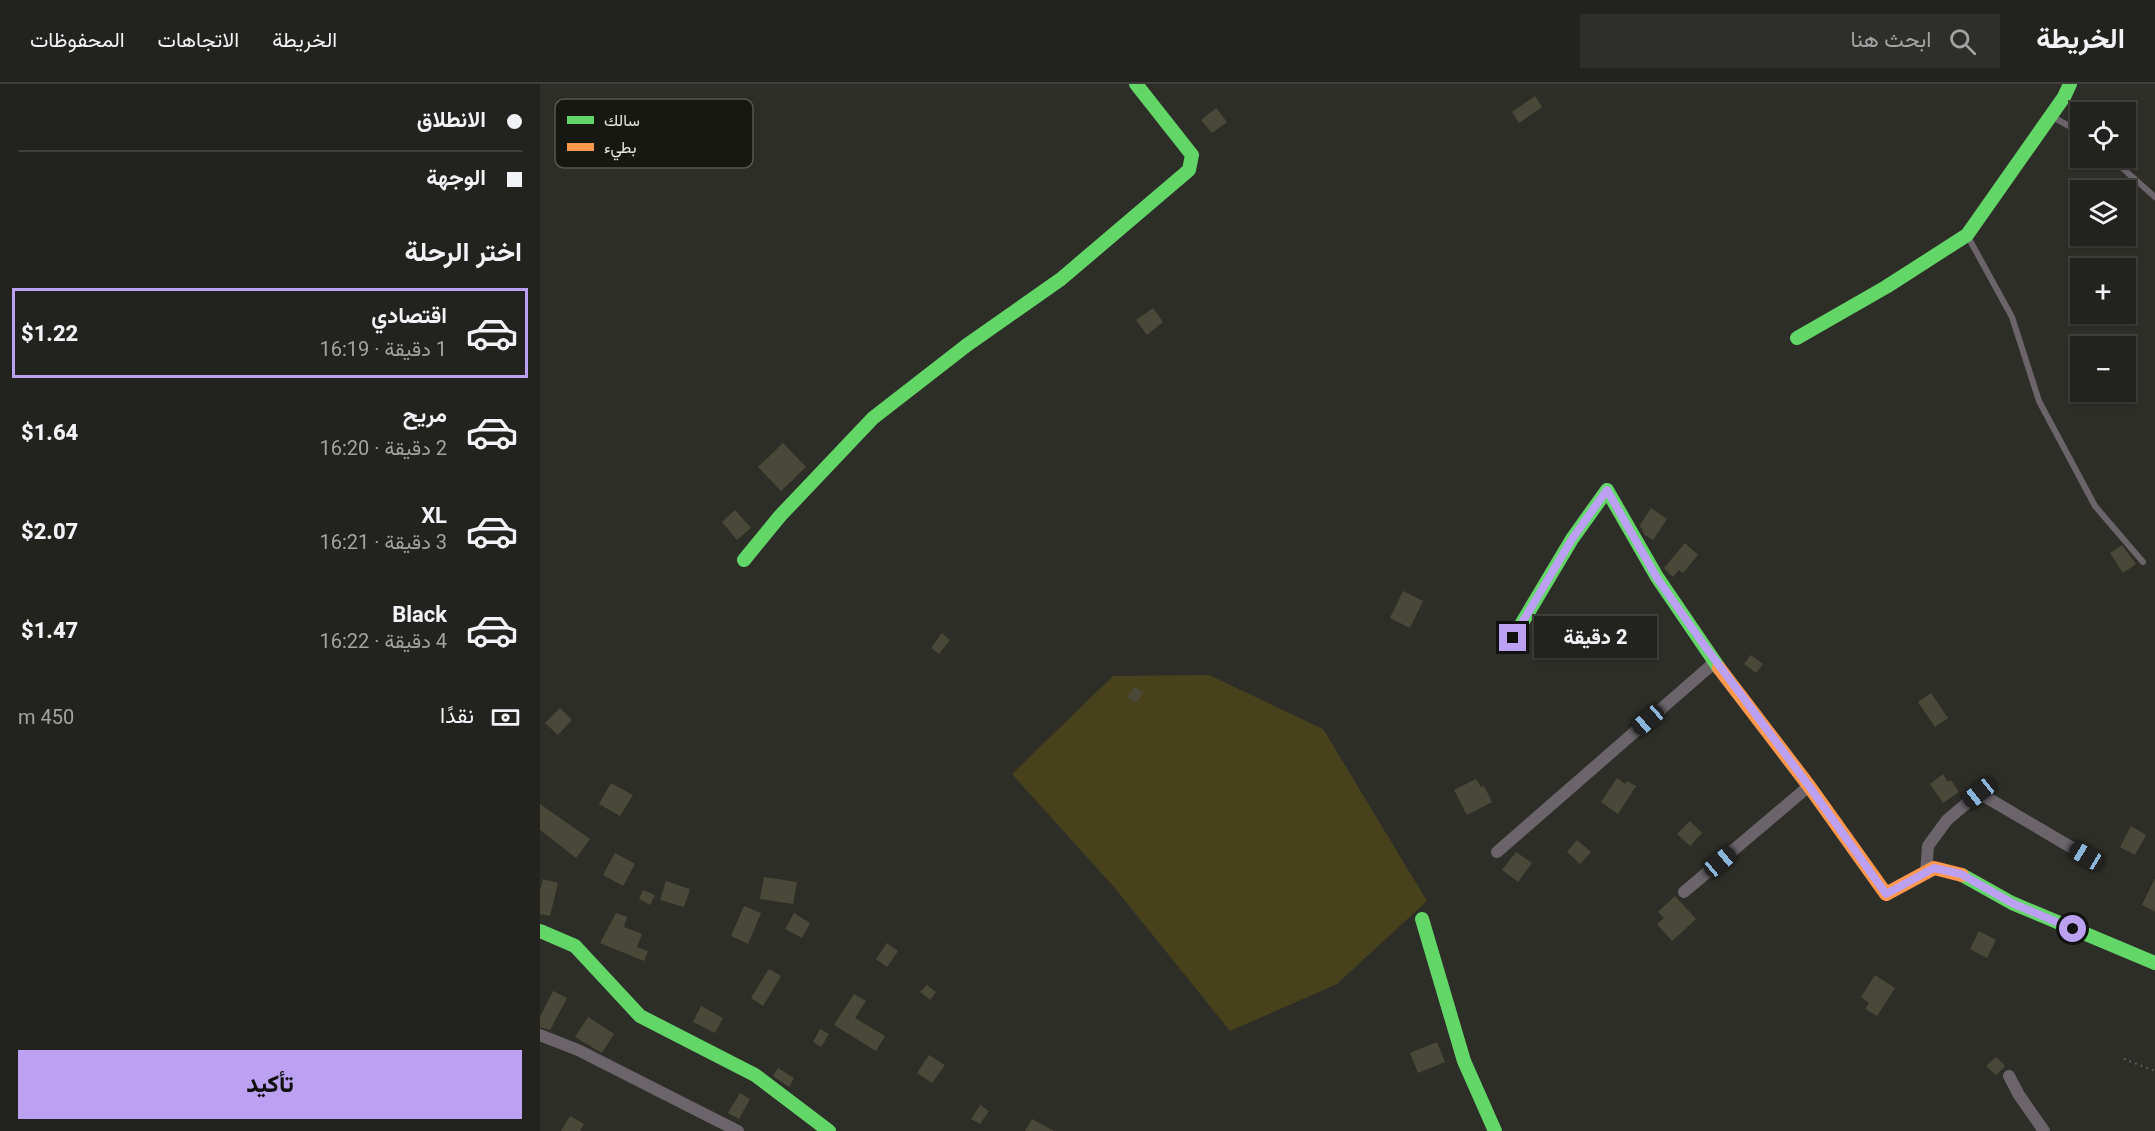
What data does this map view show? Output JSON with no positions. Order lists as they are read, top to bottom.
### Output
{
  "legend": ["سالك", "بطيء"],
  "page": {
    "header": "الخريطة",
    "search": "ابحث هنا",
    "nav": ["الخريطة", "الاتجاهات", "المحفوظات"],
    "banner": ["الانطلاق", "الوجهة"],
    "map_buttons": ["+", "−"],
    "heading": "اختر الرحلة",
    "list": [
      {
        "name": "اقتصادي",
        "note": "1 دقيقة · 16:19",
        "value": "$1.22"
      },
      {
        "name": "مريح",
        "note": "2 دقيقة · 16:20",
        "value": "$1.64"
      },
      {
        "name": "XL",
        "note": "3 دقيقة · 16:21",
        "value": "$2.07"
      },
      {
        "name": "Black",
        "note": "4 دقيقة · 16:22",
        "value": "$1.47"
      }
    ],
    "bubble": "2 دقيقة",
    "pay": ["نقدًا", "450 m"],
    "buttons": "تأكيد"
  }
}
